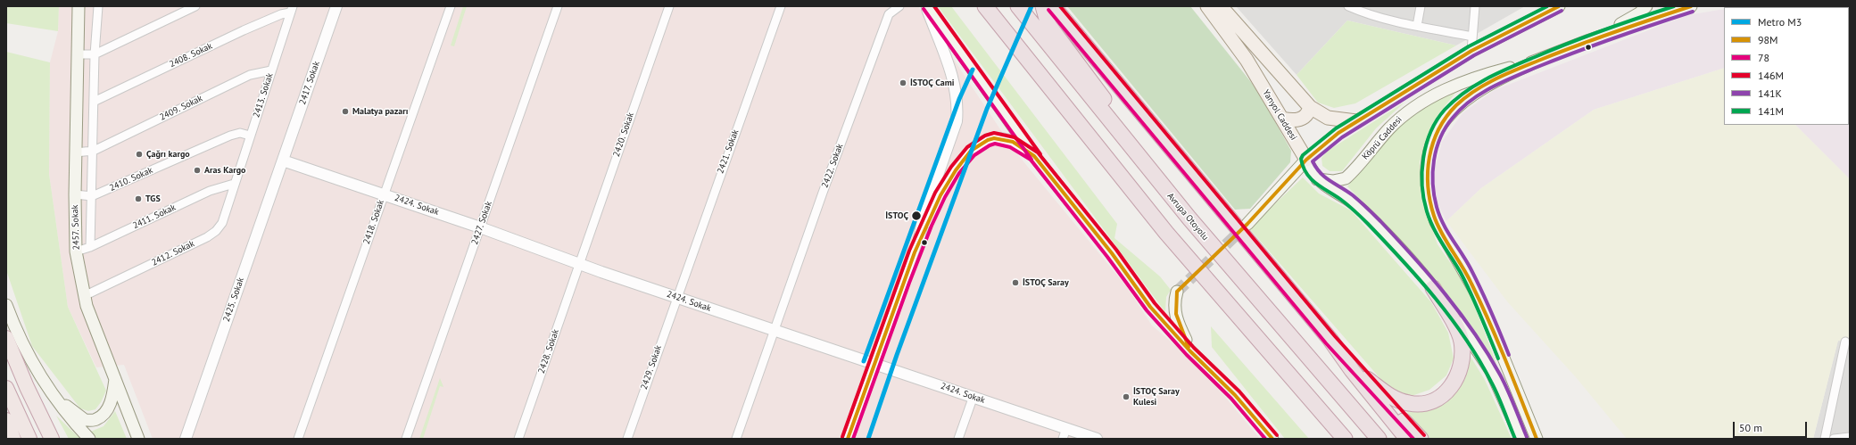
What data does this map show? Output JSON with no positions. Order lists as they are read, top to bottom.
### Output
{
  "streets": {
    "highway": ["Avrupa Otoyolu"],
    "main road": ["Yanyol Caddesi", "Köprü Caddesi", "2457. Sokak"],
    "street": [
      "2408. Sokak",
      "2417. Sokak",
      "2413. Sokak",
      "2409. Sokak",
      "2420. Sokak",
      "2421. Sokak",
      "2422. Sokak",
      "2410. Sokak",
      "2424. Sokak",
      "2411. Sokak",
      "2418. Sokak",
      "2427. Sokak",
      "2412. Sokak",
      "2425. Sokak",
      "2428. Sokak",
      "2429. Sokak"
    ]
  },
  "crossings": [
    ["2408. Sokak", "2413. Sokak"],
    ["2417. Sokak", "2424. Sokak"],
    ["2417. Sokak", "2425. Sokak"],
    ["2413. Sokak", "2409. Sokak"],
    ["2413. Sokak", "2410. Sokak"],
    ["2413. Sokak", "2411. Sokak"],
    ["2413. Sokak", "2412. Sokak"],
    ["Yanyol Caddesi", "Köprü Caddesi"],
    ["2420. Sokak", "2424. Sokak"],
    ["2420. Sokak", "2428. Sokak"],
    ["2421. Sokak", "2424. Sokak"],
    ["2421. Sokak", "2429. Sokak"],
    ["2422. Sokak", "2424. Sokak"],
    ["2424. Sokak", "2418. Sokak"],
    ["2424. Sokak", "2427. Sokak"],
    ["2424. Sokak", "2425. Sokak"],
    ["2424. Sokak", "2428. Sokak"],
    ["2424. Sokak", "2429. Sokak"],
    ["2411. Sokak", "2457. Sokak"],
    ["2411. Sokak", "2412. Sokak"],
    ["2457. Sokak", "2412. Sokak"]
  ],
  "places": [
    "İSTOÇ Cami",
    "Malatya pazarı",
    "Çağrı kargo",
    "Aras Kargo",
    "TGS",
    "İSTOÇ",
    "İSTOÇ Saray",
    "İSTOÇ Saray Kulesi"
  ],
  "lines": [
    "metro line M3",
    "transit line 98M",
    "transit line 146M",
    "transit line 141M",
    "transit line 78",
    "transit line 141K"
  ],
  "legend": [
    "Metro M3",
    "98M",
    "78",
    "146M",
    "141K",
    "141M"
  ],
  "scale_bar": "50 m"
}
